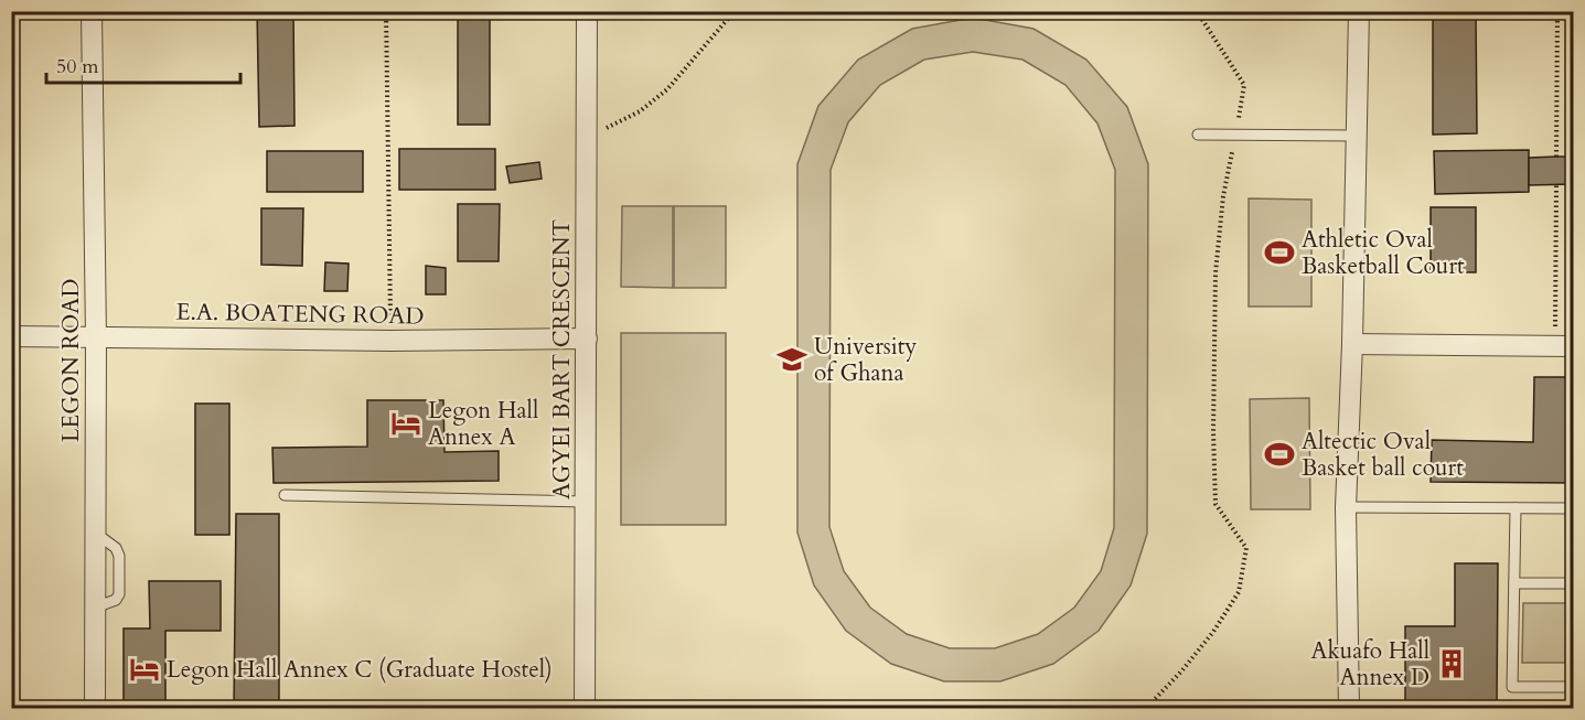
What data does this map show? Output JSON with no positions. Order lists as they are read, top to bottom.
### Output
{
  "streets": {
    "street": ["E.A. BOATENG ROAD", "AGYEI BART CRESCENT", "LEGON ROAD"]
  },
  "crossings": [
    ["E.A. BOATENG ROAD", "AGYEI BART CRESCENT"],
    ["E.A. BOATENG ROAD", "LEGON ROAD"]
  ],
  "places": {
    "sports": ["Athletic Oval Basketball Court", "Altectic Oval Basket ball court"],
    "school or university": ["University of Ghana"],
    "hotel": ["Legon Hall Annex A", "Legon Hall Annex C (Graduate Hostel)"],
    "building": ["Akuafo Hall Annex D"]
  },
  "scale_bar": "50 m"
}
